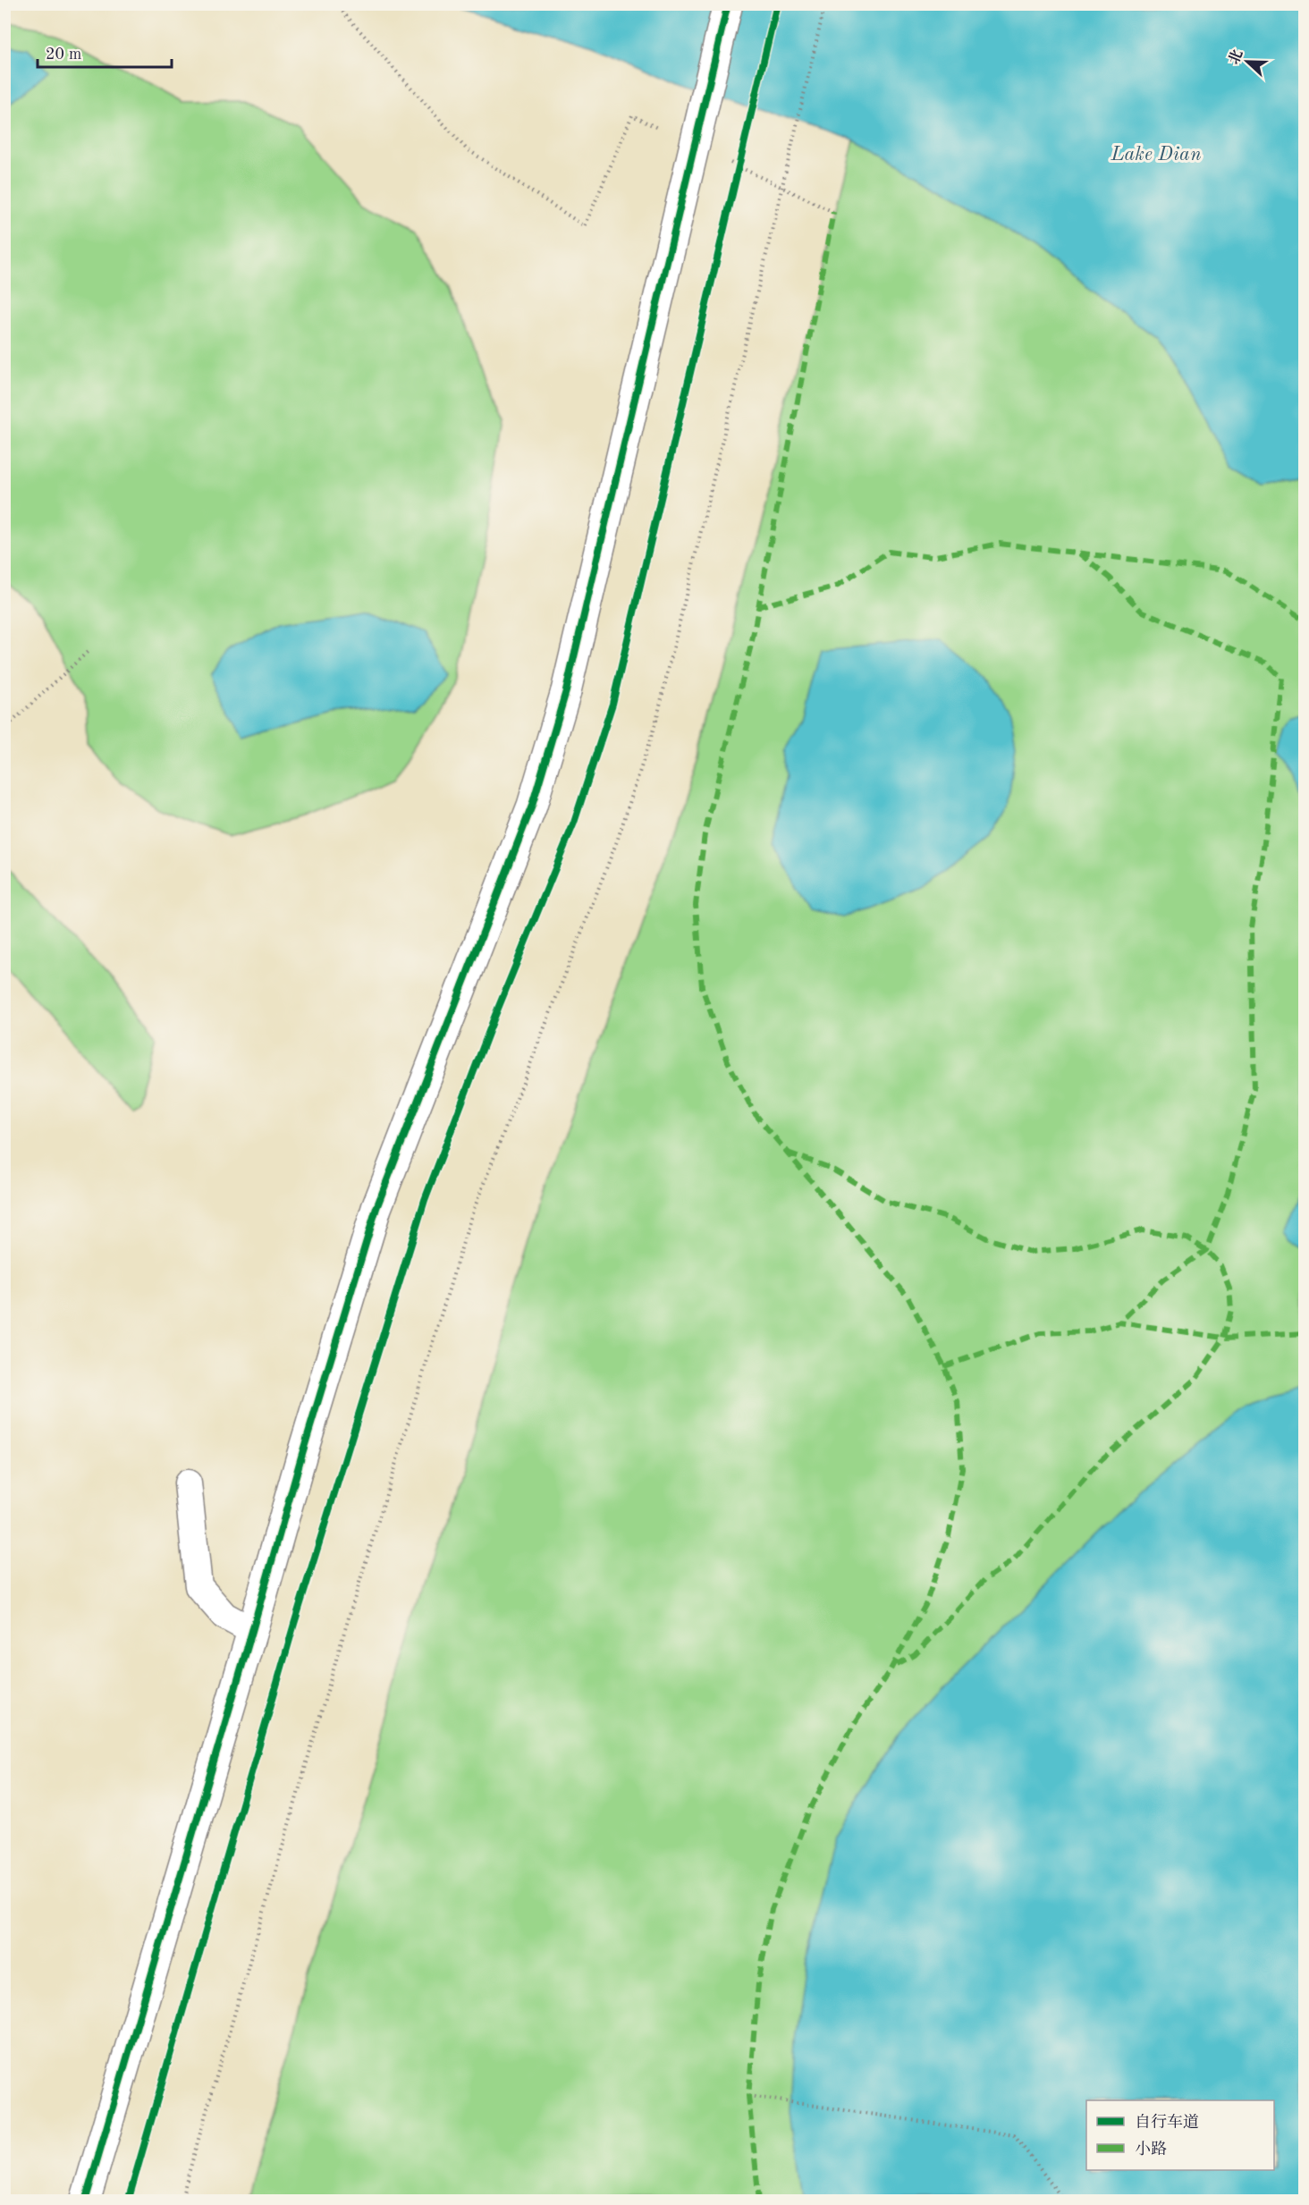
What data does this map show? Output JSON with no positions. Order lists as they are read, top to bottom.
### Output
{
  "water": ["Lake Dian"],
  "legend": ["自行车道", "小路"],
  "scale_bar": "20 m",
  "north": "left"
}
